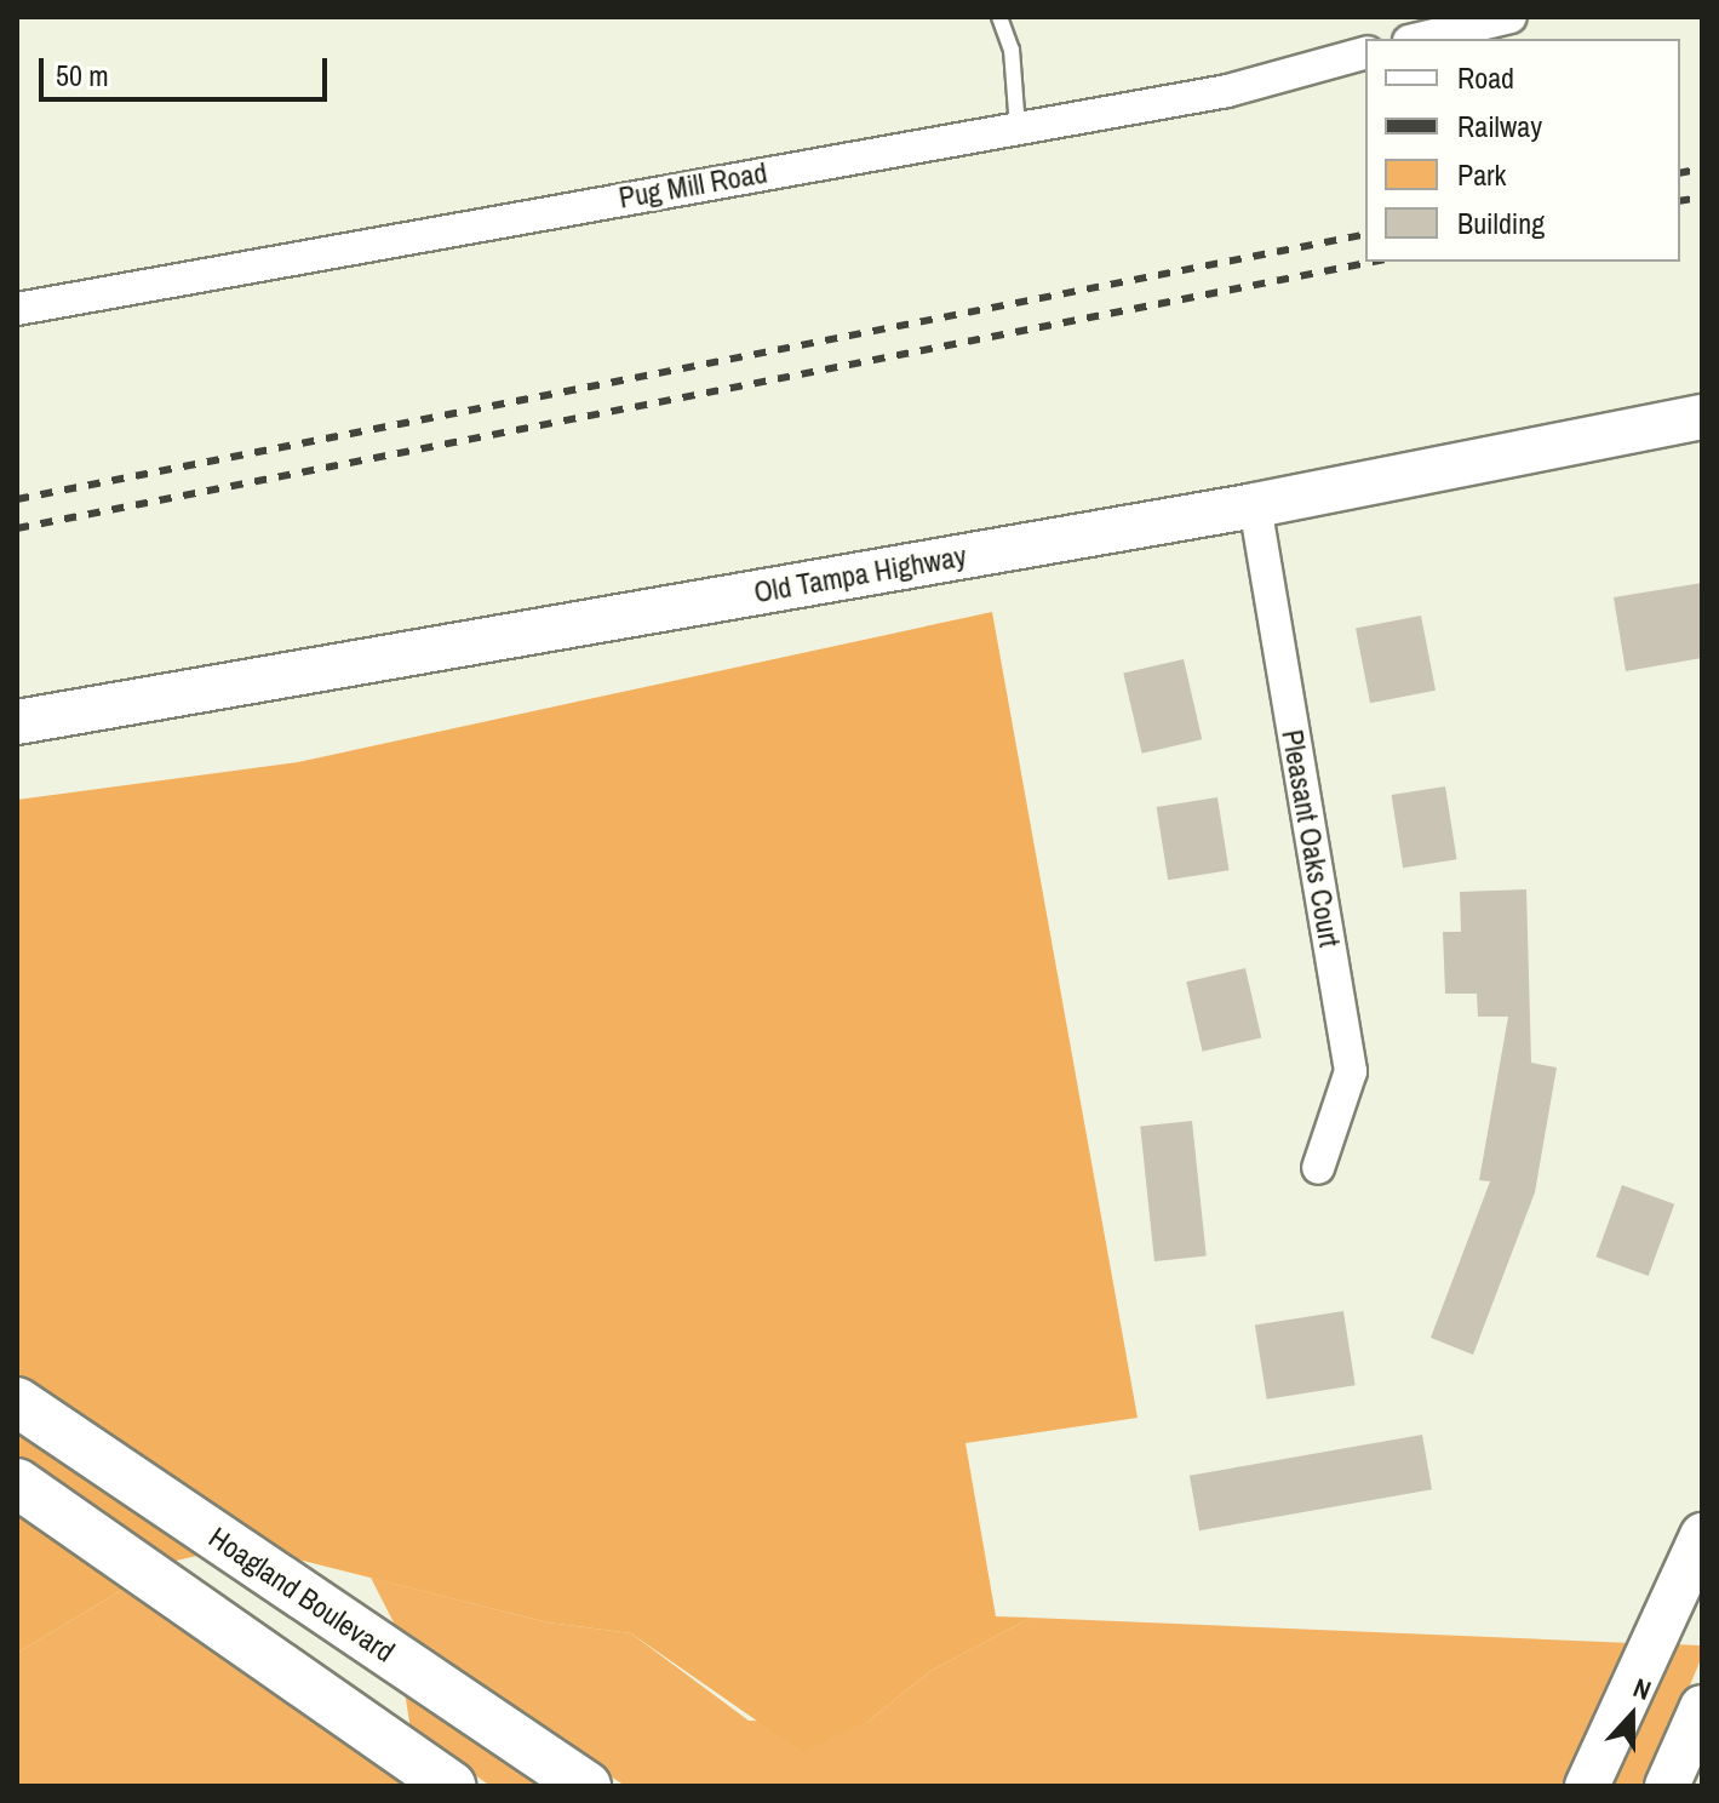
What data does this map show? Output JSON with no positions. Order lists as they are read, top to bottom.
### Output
{
  "streets": {
    "main road": ["Hoagland Boulevard"],
    "street": ["Pug Mill Road", "Old Tampa Highway", "Pleasant Oaks Court"]
  },
  "crossings": [
    ["Old Tampa Highway", "Pleasant Oaks Court"]
  ],
  "legend": [
    "Road",
    "Railway",
    "Park",
    "Building"
  ],
  "scale_bar": "50 m",
  "north": "top"
}
